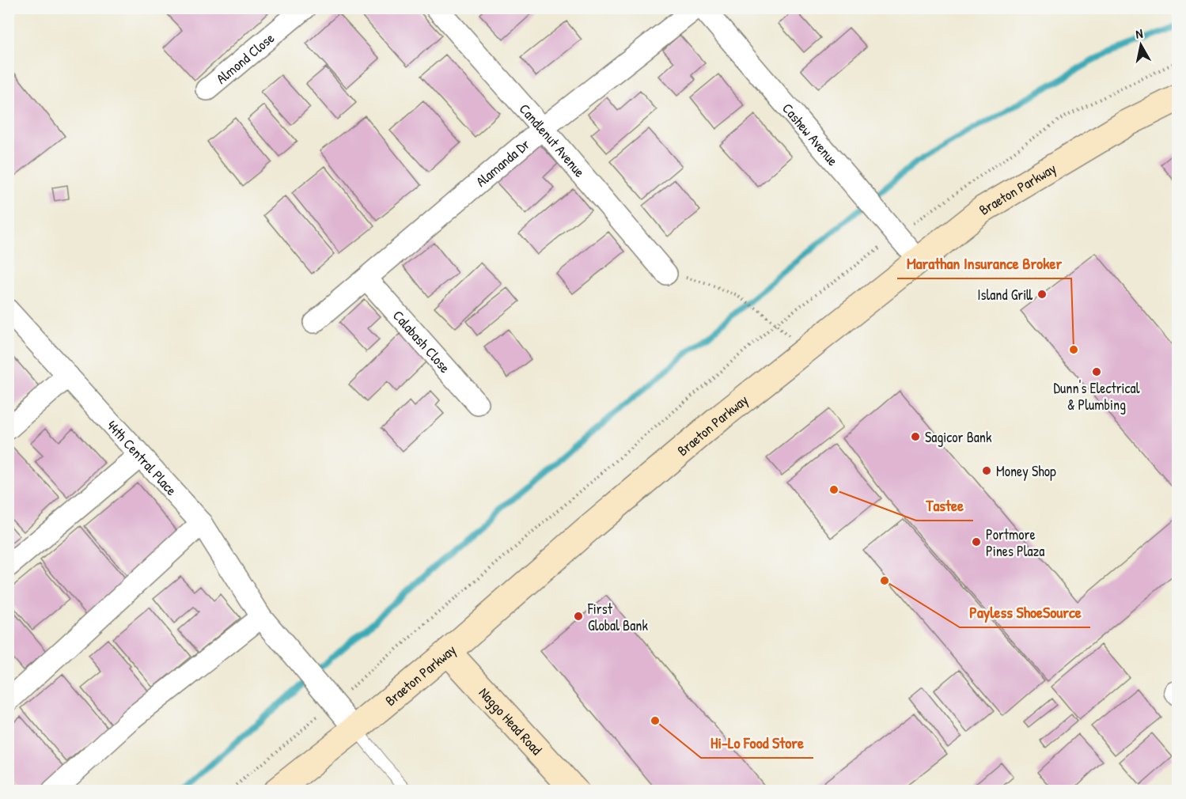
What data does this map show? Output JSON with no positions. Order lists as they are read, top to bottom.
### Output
{
  "streets": {
    "main road": ["Braeton Parkway", "Naggo Head Road"],
    "street": [
      "Almond Close",
      "Cashew Avenue",
      "Candlenut Avenue",
      "Alamanda Dr",
      "Calabash Close",
      "44th Central Place"
    ]
  },
  "crossings": [
    ["Cashew Avenue", "Braeton Parkway"],
    ["Candlenut Avenue", "Alamanda Dr"],
    ["Alamanda Dr", "Calabash Close"],
    ["Braeton Parkway", "44th Central Place"],
    ["Braeton Parkway", "Naggo Head Road"]
  ],
  "places": [
    "Island Grill",
    "Marathan Insurance Broker",
    "Dunn's Electrical & Plumbing",
    "Sagicor Bank",
    "Money Shop",
    "Tastee",
    "Portmore Pines Plaza",
    "Payless ShoeSource",
    "First Global Bank",
    "Hi-Lo Food Store"
  ],
  "north": "top"
}
